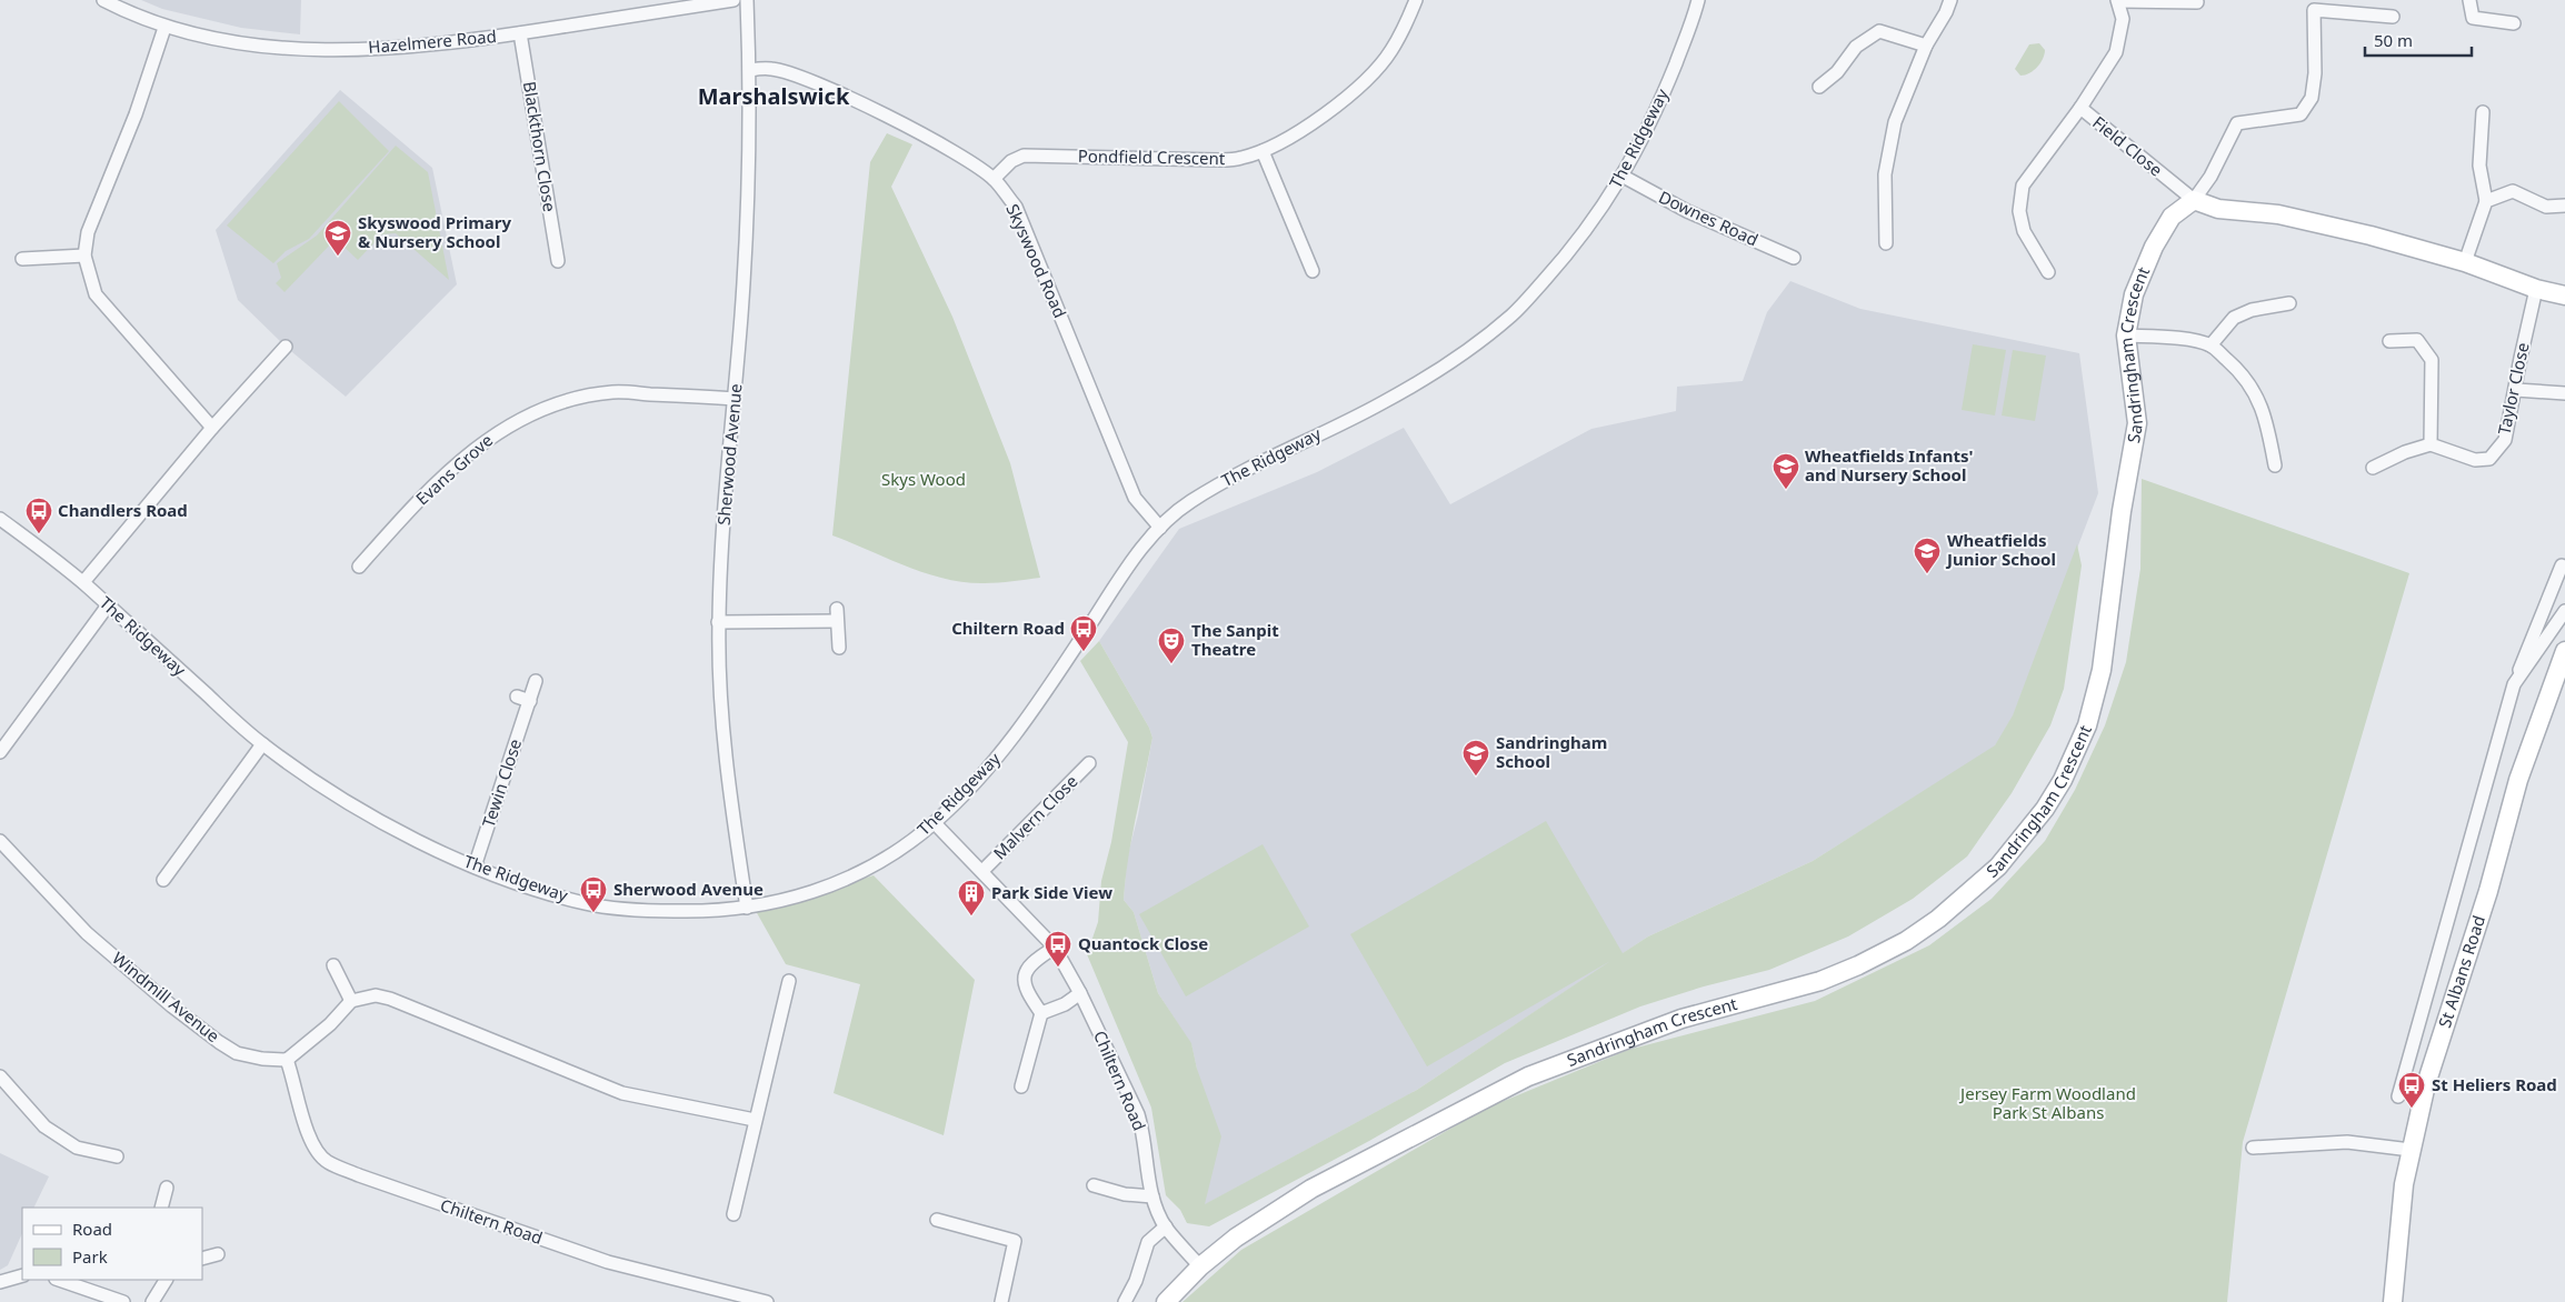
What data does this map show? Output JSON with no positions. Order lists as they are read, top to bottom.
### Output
{
  "streets": {
    "street": [
      "Hazelmere Road",
      "The Ridgeway",
      "Blackthorn Close",
      "Field Close",
      "Pondfield Crescent",
      "Downes Road",
      "Skyswood Road",
      "Sandringham Crescent",
      "Taylor Close",
      "Sherwood Avenue",
      "Evans Grove",
      "Tewin Close",
      "Malvern Close",
      "St Albans Road",
      "Windmill Avenue",
      "Chiltern Road"
    ]
  },
  "crossings": [
    ["Hazelmere Road", "Blackthorn Close"],
    ["The Ridgeway", "Downes Road"],
    ["The Ridgeway", "Skyswood Road"],
    ["The Ridgeway", "Sherwood Avenue"],
    ["The Ridgeway", "Tewin Close"],
    ["The Ridgeway", "Chiltern Road"],
    ["Field Close", "Sandringham Crescent"],
    ["Pondfield Crescent", "Skyswood Road"],
    ["Skyswood Road", "Sherwood Avenue"],
    ["Sandringham Crescent", "Chiltern Road"],
    ["Sherwood Avenue", "Evans Grove"],
    ["Malvern Close", "Chiltern Road"],
    ["Windmill Avenue", "Chiltern Road"]
  ],
  "districts": ["Marshalswick"],
  "parks": ["Skys Wood", "Jersey Farm Woodland Park St Albans"],
  "places": {
    "school or university": [
      "Skyswood Primary & Nursery School",
      "Wheatfields Infants' and Nursery School",
      "Wheatfields Junior School",
      "Sandringham School"
    ],
    "bus stop": [
      "Chandlers Road",
      "Chiltern Road",
      "Sherwood Avenue",
      "Quantock Close",
      "St Heliers Road"
    ],
    "theatre": ["The Sanpit Theatre"],
    "building": ["Park Side View"]
  },
  "legend": ["Road", "Park"],
  "scale_bar": "50 m"
}
